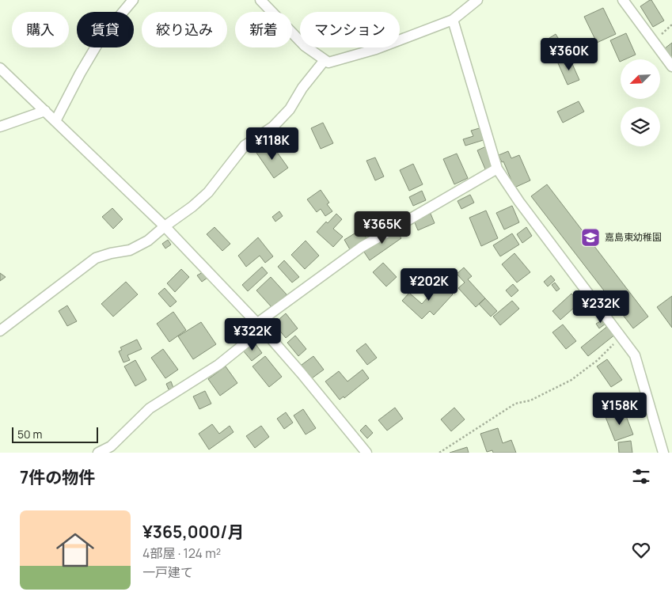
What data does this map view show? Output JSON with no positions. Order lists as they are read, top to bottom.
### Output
{
  "places": {
    "school or university": ["嘉島東幼稚園"]
  },
  "scale_bar": "50 m",
  "north": "bottom left",
  "page": {
    "chip": [
      "購入",
      "賃貸",
      "絞り込み",
      "新着",
      "マンション"
    ],
    "price": [
      "¥360K",
      "¥118K",
      "¥365K",
      "¥202K",
      "¥232K",
      "¥322K",
      "¥158K"
    ],
    "scale": "50 m",
    "heading": "7件の物件",
    "list": [
      {
        "name": "¥365,000/月",
        "note": "4部屋 · 124 m² · 一戸建て"
      }
    ]
  }
}
